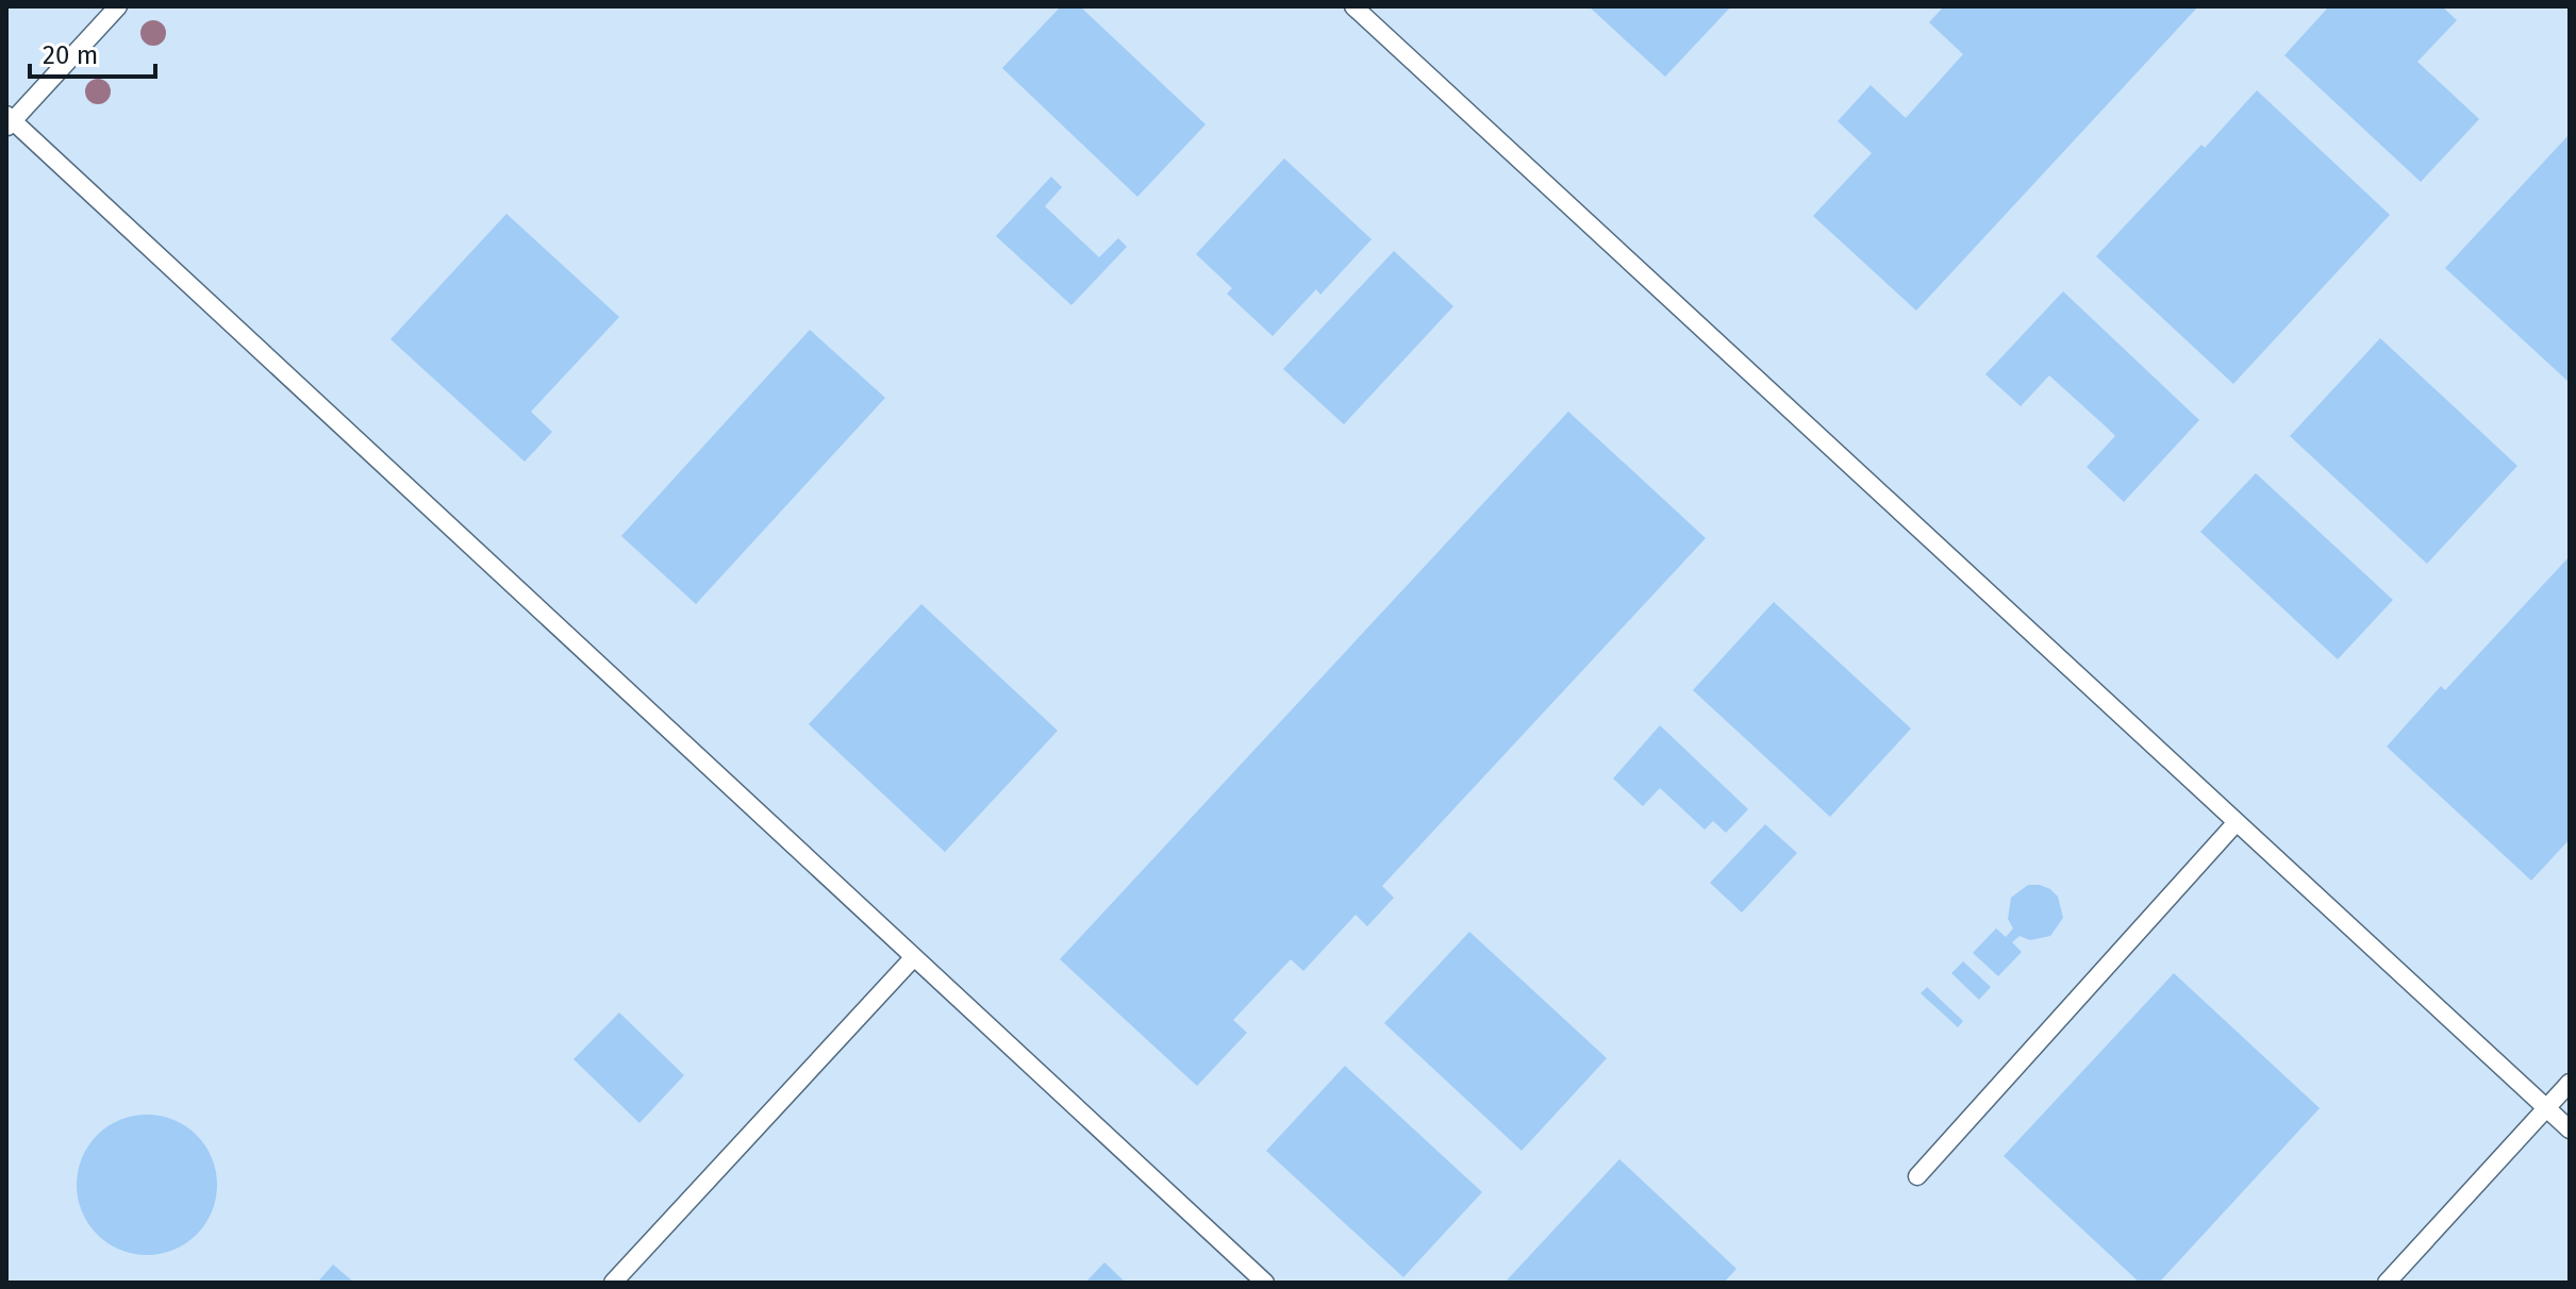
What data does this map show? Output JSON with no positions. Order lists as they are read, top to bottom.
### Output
{
  "scale_bar": "20 m"
}
